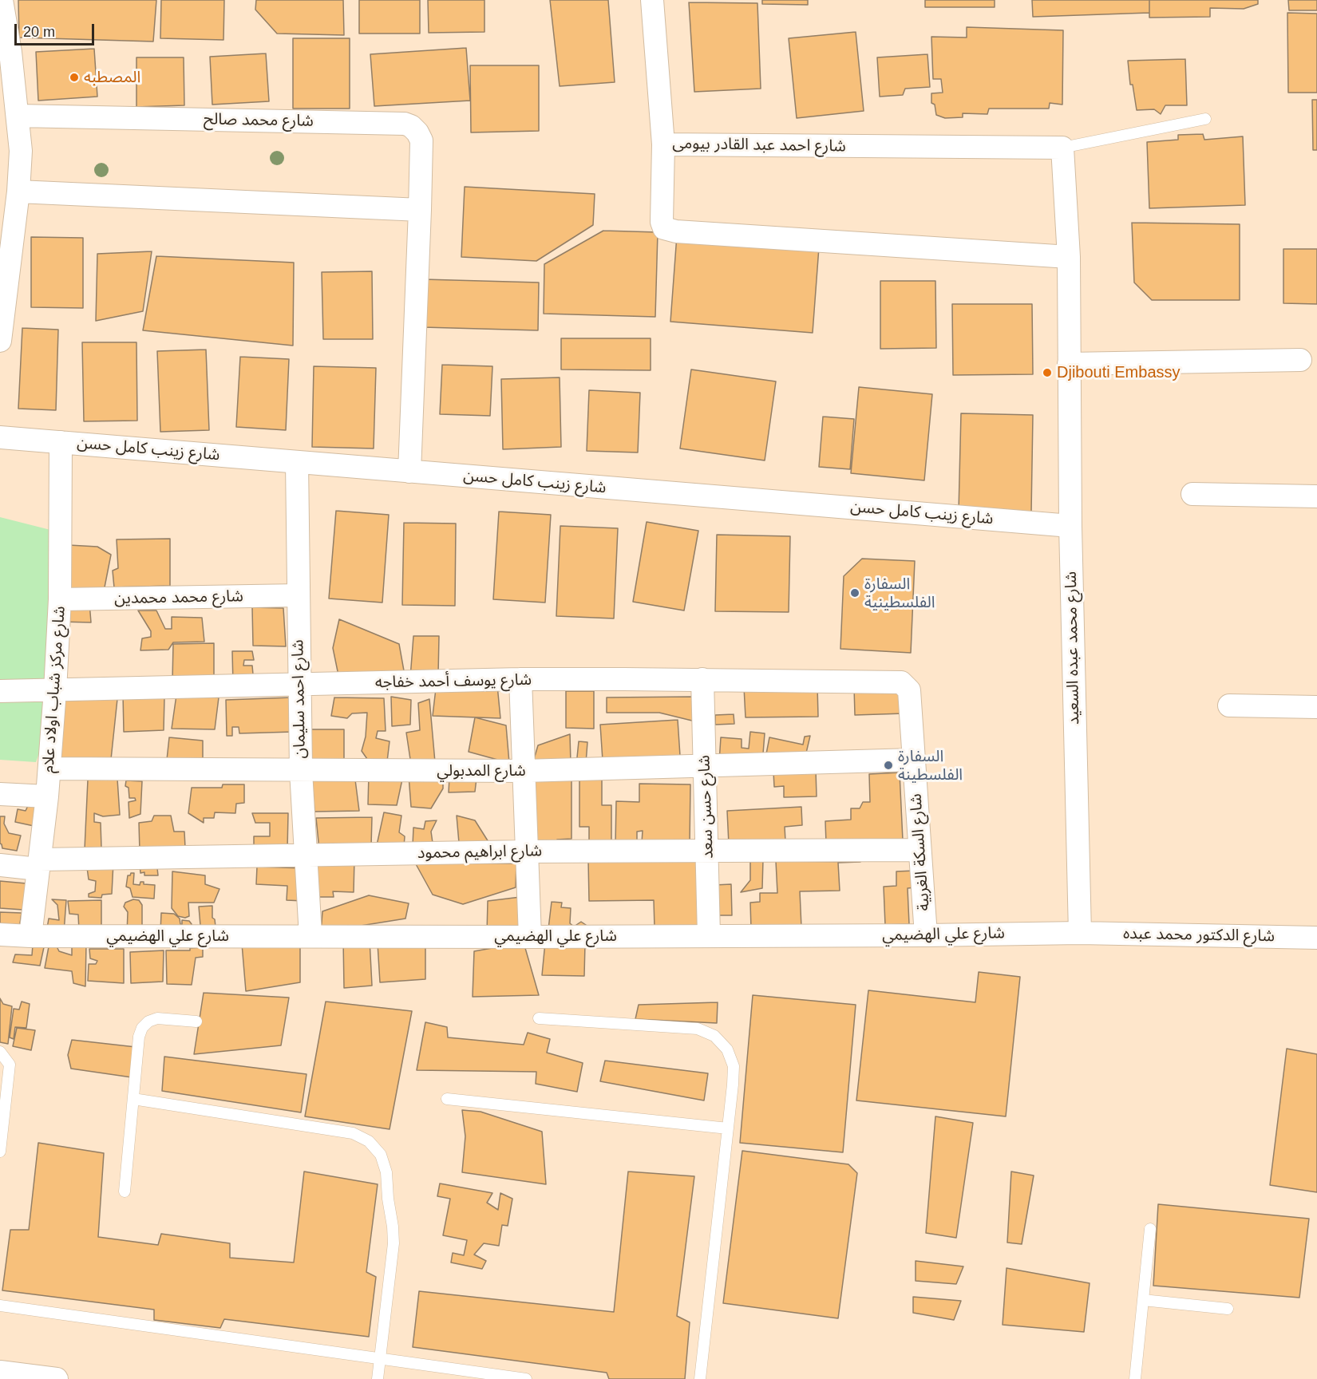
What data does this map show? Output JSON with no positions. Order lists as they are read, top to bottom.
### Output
{
  "streets": {
    "street": [
      "شارع محمد صالح",
      "شارع احمد عبد القادر بيومى",
      "شارع زينب كامل حسن",
      "شارع محمد محمدين",
      "شارع محمد عبده السعيد",
      "شارع يوسف أحمد خفاجه",
      "شارع مركز شباب اولاد علام",
      "شارع احمد سليمان",
      "شارع المدبولي",
      "شارع حسن سعد",
      "شارع ابراهيم محمود",
      "شارع السكة الغربية",
      "شارع علي الهضيمي",
      "شارع الدكتور محمد عبده"
    ]
  },
  "crossings": [
    ["شارع محمد صالح", "شارع زينب كامل حسن"],
    ["شارع زينب كامل حسن", "شارع محمد عبده السعيد"],
    ["شارع زينب كامل حسن", "شارع مركز شباب اولاد علام"],
    ["شارع زينب كامل حسن", "شارع احمد سليمان"],
    ["شارع محمد محمدين", "شارع مركز شباب اولاد علام"],
    ["شارع محمد محمدين", "شارع احمد سليمان"],
    ["شارع محمد عبده السعيد", "شارع علي الهضيمي"],
    ["شارع محمد عبده السعيد", "شارع الدكتور محمد عبده"],
    ["شارع يوسف أحمد خفاجه", "شارع مركز شباب اولاد علام"],
    ["شارع يوسف أحمد خفاجه", "شارع احمد سليمان"],
    ["شارع يوسف أحمد خفاجه", "شارع حسن سعد"],
    ["شارع يوسف أحمد خفاجه", "شارع السكة الغربية"],
    ["شارع مركز شباب اولاد علام", "شارع المدبولي"],
    ["شارع مركز شباب اولاد علام", "شارع ابراهيم محمود"],
    ["شارع مركز شباب اولاد علام", "شارع علي الهضيمي"],
    ["شارع احمد سليمان", "شارع المدبولي"],
    ["شارع احمد سليمان", "شارع ابراهيم محمود"],
    ["شارع احمد سليمان", "شارع علي الهضيمي"],
    ["شارع المدبولي", "شارع حسن سعد"],
    ["شارع المدبولي", "شارع السكة الغربية"],
    ["شارع حسن سعد", "شارع ابراهيم محمود"],
    ["شارع حسن سعد", "شارع علي الهضيمي"],
    ["شارع ابراهيم محمود", "شارع السكة الغربية"],
    ["شارع السكة الغربية", "شارع علي الهضيمي"],
    ["شارع علي الهضيمي", "شارع الدكتور محمد عبده"]
  ],
  "places": [
    "المصطبه",
    "Djibouti Embassy",
    "السفارة الفلسطينية",
    "السفارة الفلسطينة"
  ],
  "scale_bar": "20 m"
}
